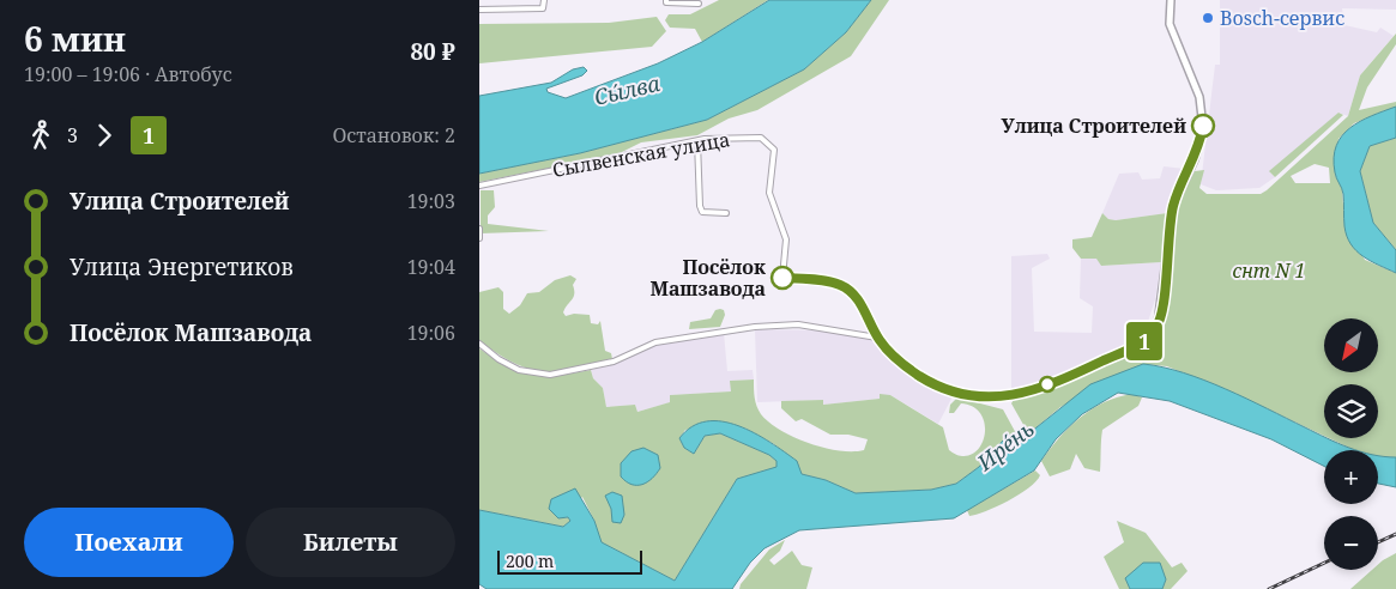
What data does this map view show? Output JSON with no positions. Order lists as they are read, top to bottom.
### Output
{
  "streets": {
    "street": ["Сылвенская улица"]
  },
  "water": ["Сы́лва", "Ире́нь"],
  "parks": ["снт N 1"],
  "places": ["Bosch-сервис", "Улица Строителей", "Посёлок Машзавода"],
  "lines": ["bus line 1"],
  "scale_bar": "200 m",
  "north": "bottom left",
  "page": {
    "heading": ["6 мин", "19:00 – 19:06 · Автобус", "80 ₽"],
    "on_map": "1",
    "legs": ["3", "1", "Остановок: 2"],
    "list": [
      {
        "name": "Улица Строителей",
        "value": "19:03"
      },
      {
        "name": "Улица Энергетиков",
        "value": "19:04"
      },
      {
        "name": "Посёлок Машзавода",
        "value": "19:06"
      }
    ],
    "map_buttons": ["+", "−"],
    "buttons": ["Поехали", "Билеты"],
    "scale": "200 m"
  }
}
